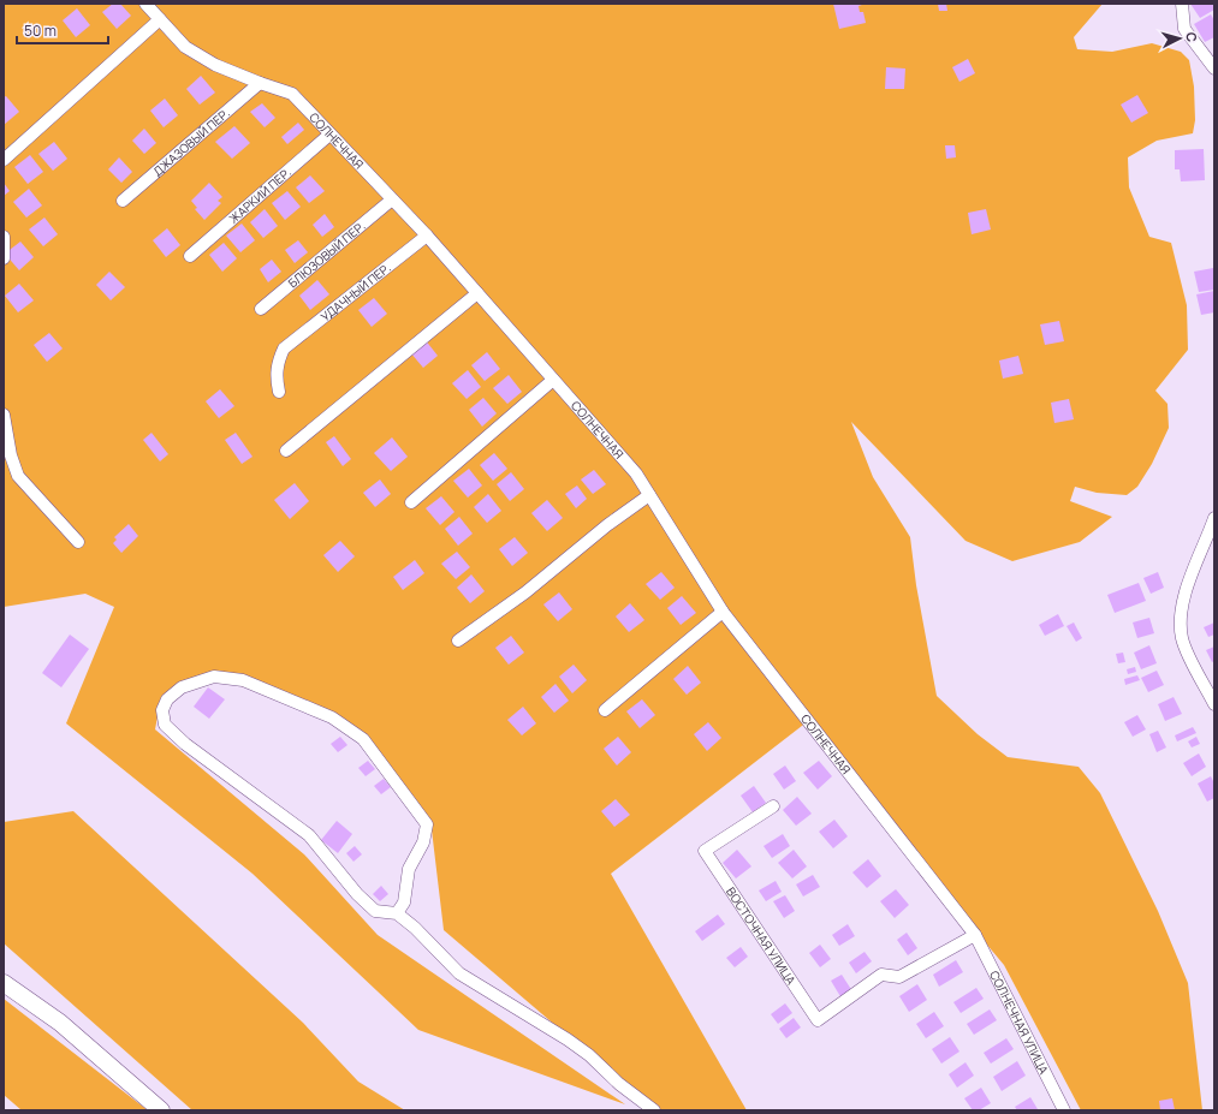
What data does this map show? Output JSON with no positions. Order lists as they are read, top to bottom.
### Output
{
  "streets": {
    "street": [
      "СОЛНЕЧНАЯ",
      "ДЖАЗОВЫЙ ПЕР.",
      "ЖАРКИЙ ПЕР.",
      "БЛЮЗОВЫЙ ПЕР.",
      "УДАЧНЫЙ ПЕР.",
      "ВОСТОЧНАЯ УЛИЦА",
      "СОЛНЕЧНАЯ УЛИЦА"
    ]
  },
  "crossings": [
    ["СОЛНЕЧНАЯ", "ДЖАЗОВЫЙ ПЕР."],
    ["СОЛНЕЧНАЯ", "ЖАРКИЙ ПЕР."],
    ["СОЛНЕЧНАЯ", "БЛЮЗОВЫЙ ПЕР."],
    ["СОЛНЕЧНАЯ", "УДАЧНЫЙ ПЕР."],
    ["СОЛНЕЧНАЯ", "ВОСТОЧНАЯ УЛИЦА"],
    ["СОЛНЕЧНАЯ", "СОЛНЕЧНАЯ УЛИЦА"],
    ["ВОСТОЧНАЯ УЛИЦА", "СОЛНЕЧНАЯ УЛИЦА"]
  ],
  "scale_bar": "50 m",
  "north": "right"
}
